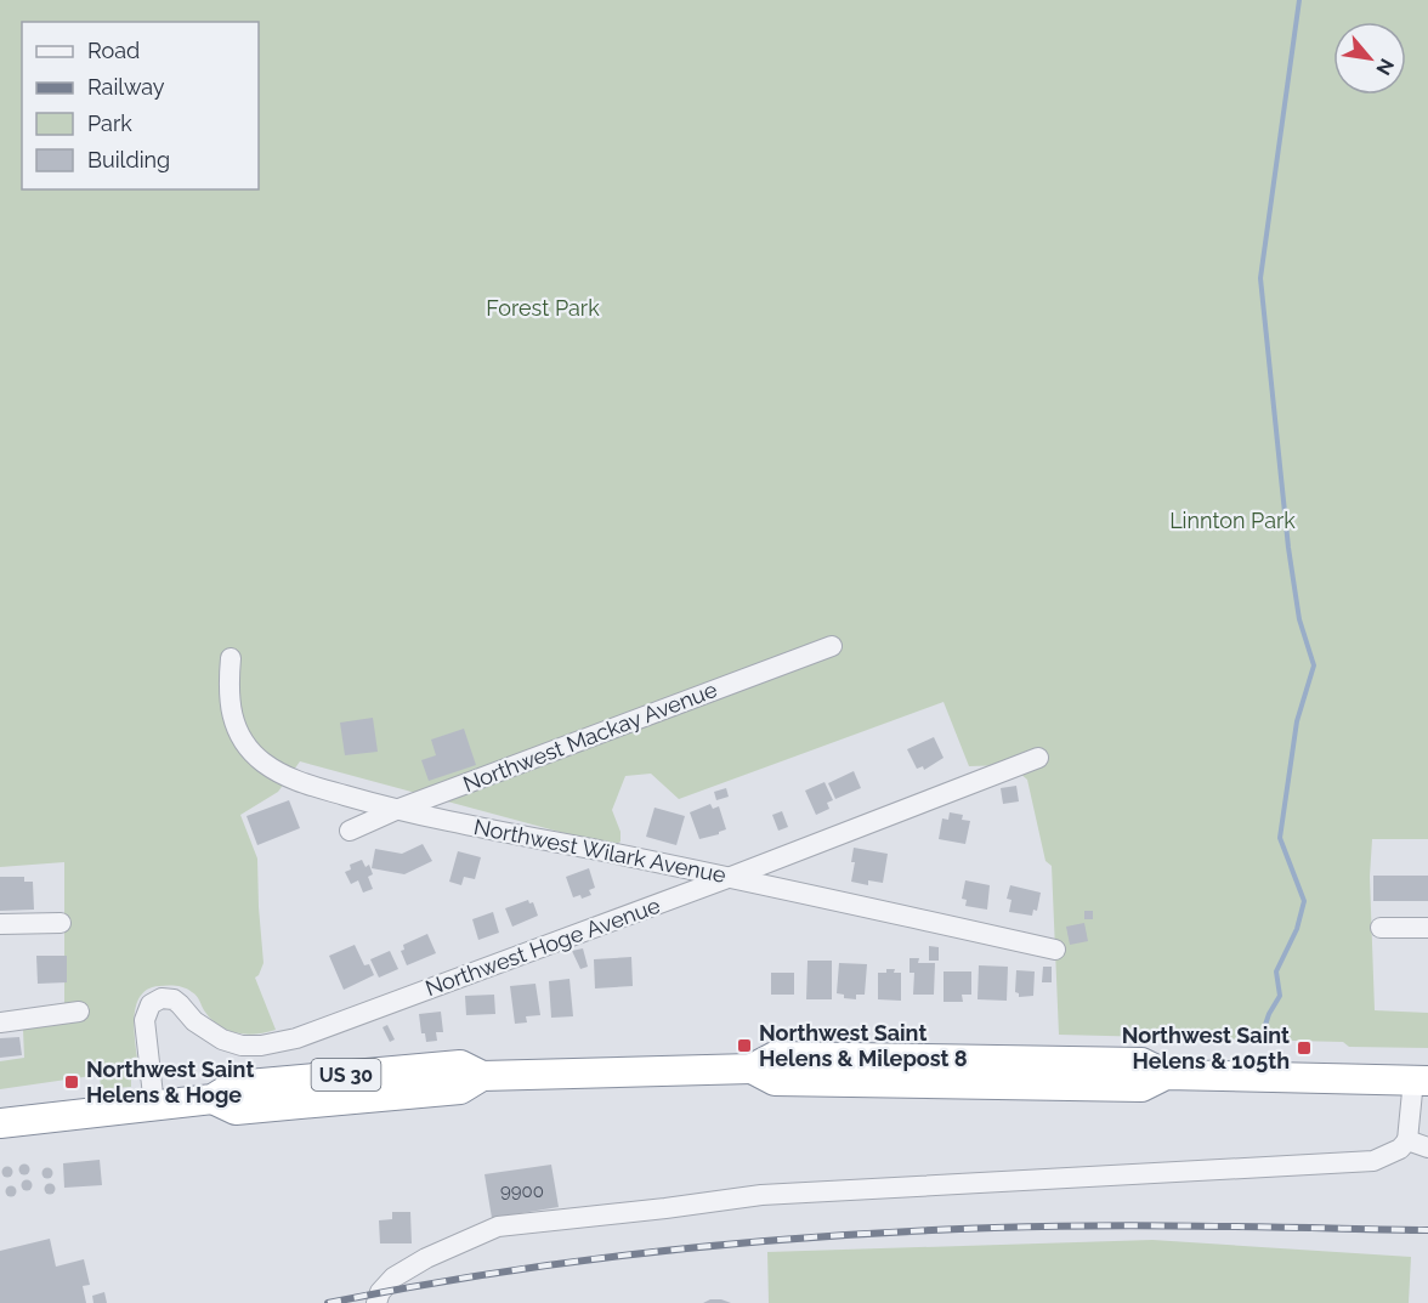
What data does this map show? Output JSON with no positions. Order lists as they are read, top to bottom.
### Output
{
  "streets": {
    "highway": ["US 30"],
    "street": ["Northwest Mackay Avenue", "Northwest Wilark Avenue", "Northwest Hoge Avenue"]
  },
  "crossings": [
    ["Northwest Mackay Avenue", "Northwest Wilark Avenue"],
    ["Northwest Wilark Avenue", "Northwest Hoge Avenue"],
    ["Northwest Hoge Avenue", "US 30"]
  ],
  "parks": ["Forest Park", "Linnton Park"],
  "places": {
    "transit": ["Northwest Saint Helens & Milepost 8", "Northwest Saint Helens & 105th", "Northwest Saint Helens & Hoge"]
  },
  "house_numbers": ["9900"],
  "legend": [
    "Road",
    "Railway",
    "Park",
    "Building"
  ],
  "north": "bottom right"
}
